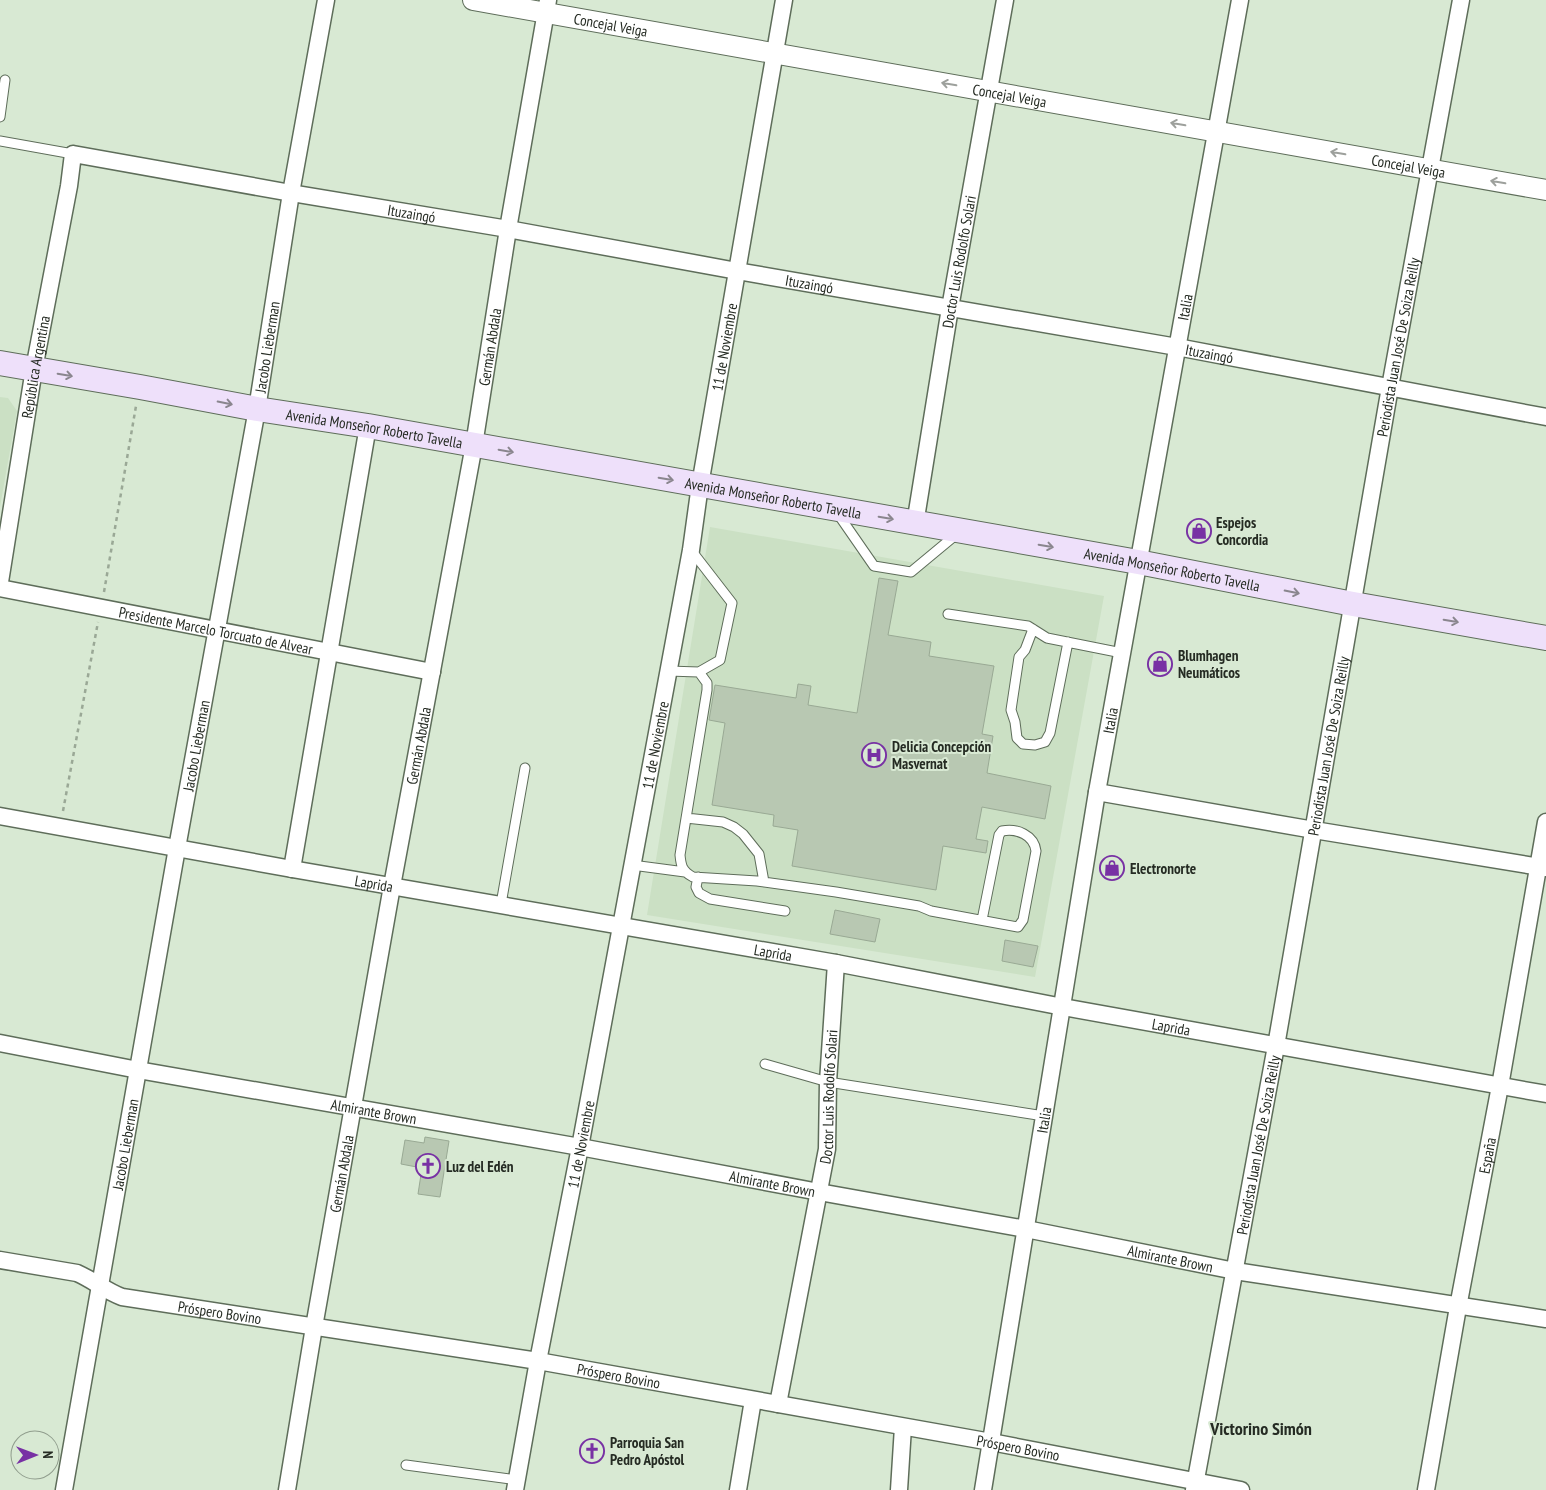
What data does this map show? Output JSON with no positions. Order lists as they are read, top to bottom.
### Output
{
  "streets": {
    "main road": ["Avenida Monseñor Roberto Tavella"],
    "street": [
      "Concejal Veiga",
      "Ituzaingó",
      "Doctor Luis Rodolfo Solari",
      "Italia",
      "Jacobo Lieberman",
      "Germán Abdala",
      "Periodista Juan José De Soiza Reilly",
      "11 de Noviembre",
      "República Argentina",
      "Presidente Marcelo Torcuato de Alvear",
      "Laprida",
      "Almirante Brown",
      "España",
      "Próspero Bovino"
    ]
  },
  "crossings": [
    ["Concejal Veiga", "Doctor Luis Rodolfo Solari"],
    ["Concejal Veiga", "Italia"],
    ["Concejal Veiga", "Germán Abdala"],
    ["Concejal Veiga", "Periodista Juan José De Soiza Reilly"],
    ["Concejal Veiga", "11 de Noviembre"],
    ["Ituzaingó", "Doctor Luis Rodolfo Solari"],
    ["Ituzaingó", "Italia"],
    ["Ituzaingó", "Jacobo Lieberman"],
    ["Ituzaingó", "Germán Abdala"],
    ["Ituzaingó", "Periodista Juan José De Soiza Reilly"],
    ["Ituzaingó", "11 de Noviembre"],
    ["Ituzaingó", "República Argentina"],
    ["Doctor Luis Rodolfo Solari", "Avenida Monseñor Roberto Tavella"],
    ["Doctor Luis Rodolfo Solari", "Laprida"],
    ["Doctor Luis Rodolfo Solari", "Almirante Brown"],
    ["Doctor Luis Rodolfo Solari", "Próspero Bovino"],
    ["Italia", "Avenida Monseñor Roberto Tavella"],
    ["Italia", "Laprida"],
    ["Italia", "Almirante Brown"],
    ["Italia", "Próspero Bovino"],
    ["Jacobo Lieberman", "Avenida Monseñor Roberto Tavella"],
    ["Jacobo Lieberman", "Presidente Marcelo Torcuato de Alvear"],
    ["Jacobo Lieberman", "Laprida"],
    ["Jacobo Lieberman", "Almirante Brown"],
    ["Jacobo Lieberman", "Próspero Bovino"],
    ["Germán Abdala", "Avenida Monseñor Roberto Tavella"],
    ["Germán Abdala", "Presidente Marcelo Torcuato de Alvear"],
    ["Germán Abdala", "Laprida"],
    ["Germán Abdala", "Almirante Brown"],
    ["Germán Abdala", "Próspero Bovino"],
    ["Periodista Juan José De Soiza Reilly", "Avenida Monseñor Roberto Tavella"],
    ["Periodista Juan José De Soiza Reilly", "Laprida"],
    ["Periodista Juan José De Soiza Reilly", "Almirante Brown"],
    ["Periodista Juan José De Soiza Reilly", "Próspero Bovino"],
    ["11 de Noviembre", "Avenida Monseñor Roberto Tavella"],
    ["11 de Noviembre", "Laprida"],
    ["11 de Noviembre", "Almirante Brown"],
    ["11 de Noviembre", "Próspero Bovino"],
    ["República Argentina", "Avenida Monseñor Roberto Tavella"],
    ["Laprida", "España"],
    ["Almirante Brown", "España"]
  ],
  "one_way": ["Concejal Veiga", "Avenida Monseñor Roberto Tavella"],
  "districts": ["Victorino Simón"],
  "places": {
    "shop": ["Espejos Concordia", "Blumhagen Neumáticos", "Electronorte"],
    "hospital": ["Delicia Concepción Masvernat"],
    "church": ["Luz del Edén", "Parroquia San Pedro Apóstol"]
  },
  "north": "right"
}
